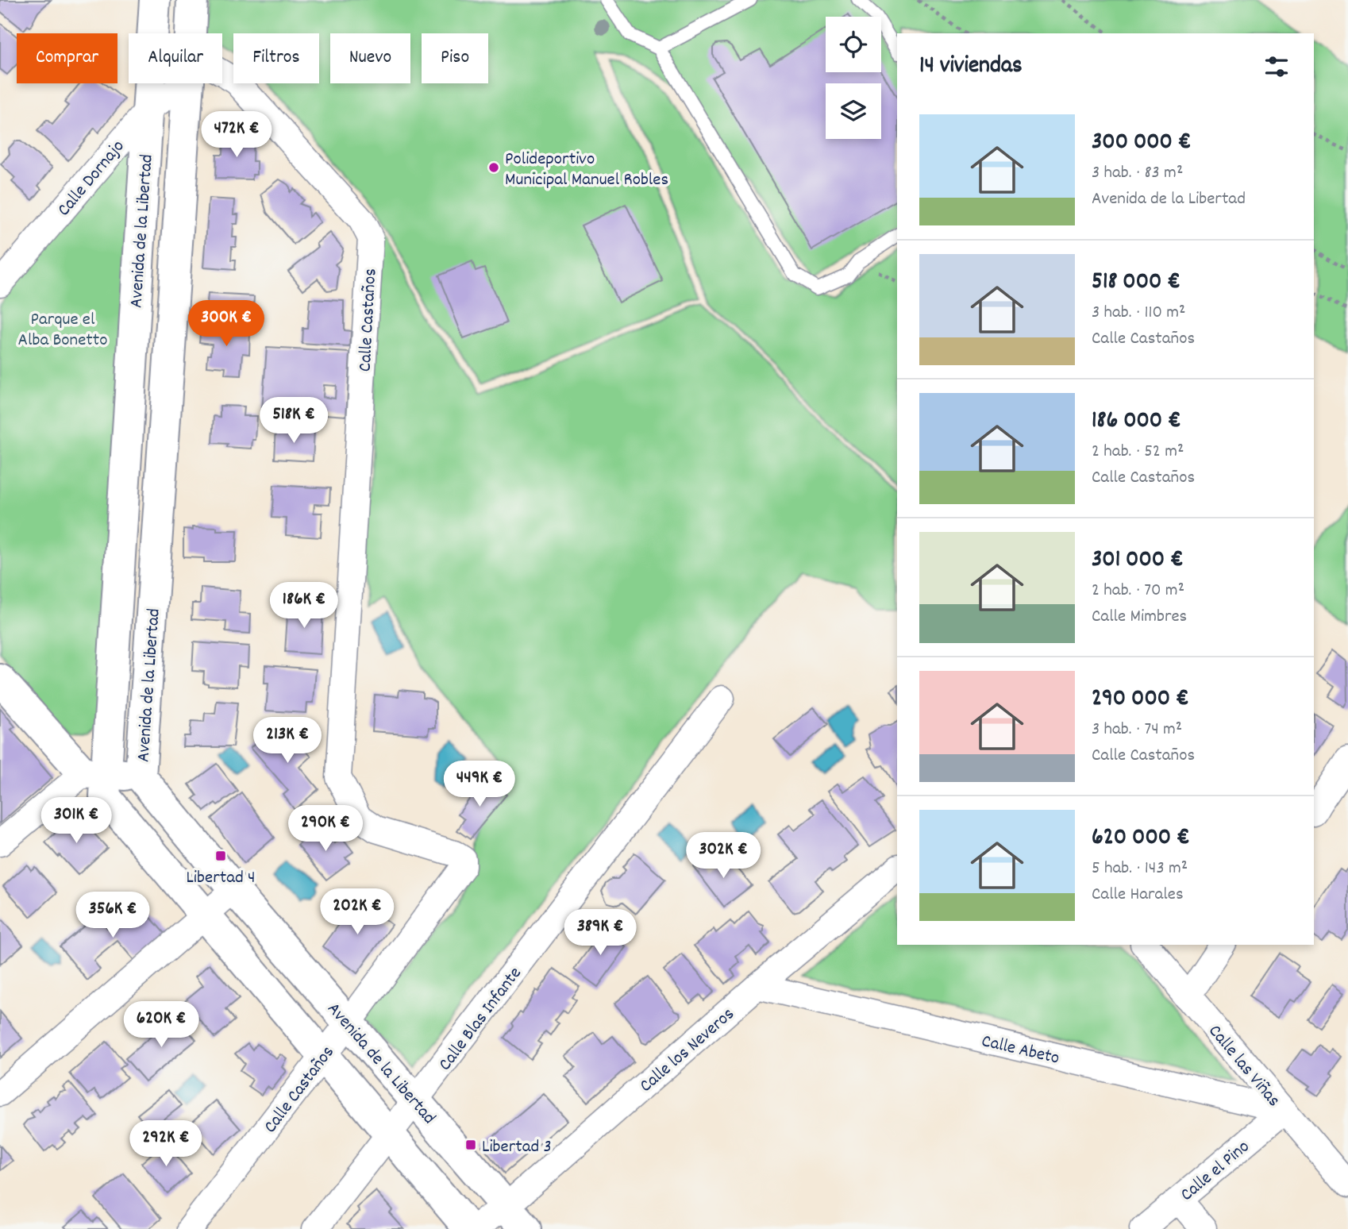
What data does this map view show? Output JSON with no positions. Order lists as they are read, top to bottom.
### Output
{
  "streets": {
    "street": [
      "Calle Dornajo",
      "Avenida de la Libertad",
      "Calle Castaños",
      "Calle Blas Infante",
      "Calle Abeto",
      "Calle los Neveros",
      "Calle las Viñas",
      "Calle el Pino"
    ]
  },
  "crossings": [
    ["Calle Dornajo", "Avenida de la Libertad"],
    ["Avenida de la Libertad", "Calle Castaños"],
    ["Avenida de la Libertad", "Calle Blas Infante"],
    ["Avenida de la Libertad", "Calle los Neveros"],
    ["Calle Abeto", "Calle los Neveros"],
    ["Calle Abeto", "Calle las Viñas"],
    ["Calle Abeto", "Calle el Pino"],
    ["Calle las Viñas", "Calle el Pino"]
  ],
  "parks": ["Parque el Alba Bonetto"],
  "places": {
    "other": ["Polideportivo Municipal Manuel Robles"],
    "transit": ["Libertad 4", "Libertad 3"]
  },
  "page": {
    "chip": [
      "Comprar",
      "Alquilar",
      "Filtros",
      "Nuevo",
      "Piso"
    ],
    "heading": "14 viviendas",
    "list": [
      {
        "name": "300 000 €",
        "note": "3 hab. · 83 m² · Avenida de la Libertad"
      },
      {
        "name": "518 000 €",
        "note": "3 hab. · 110 m² · Calle Castaños"
      },
      {
        "name": "186 000 €",
        "note": "2 hab. · 52 m² · Calle Castaños"
      },
      {
        "name": "301 000 €",
        "note": "2 hab. · 70 m² · Calle Mimbres"
      },
      {
        "name": "290 000 €",
        "note": "3 hab. · 74 m² · Calle Castaños"
      },
      {
        "name": "620 000 €",
        "note": "5 hab. · 143 m² · Calle Harales"
      }
    ],
    "price": [
      "472K €",
      "300K €",
      "518K €",
      "186K €",
      "213K €",
      "449K €",
      "301K €",
      "290K €",
      "302K €",
      "202K €",
      "356K €",
      "389K €",
      "620K €",
      "292K €"
    ]
  }
}
